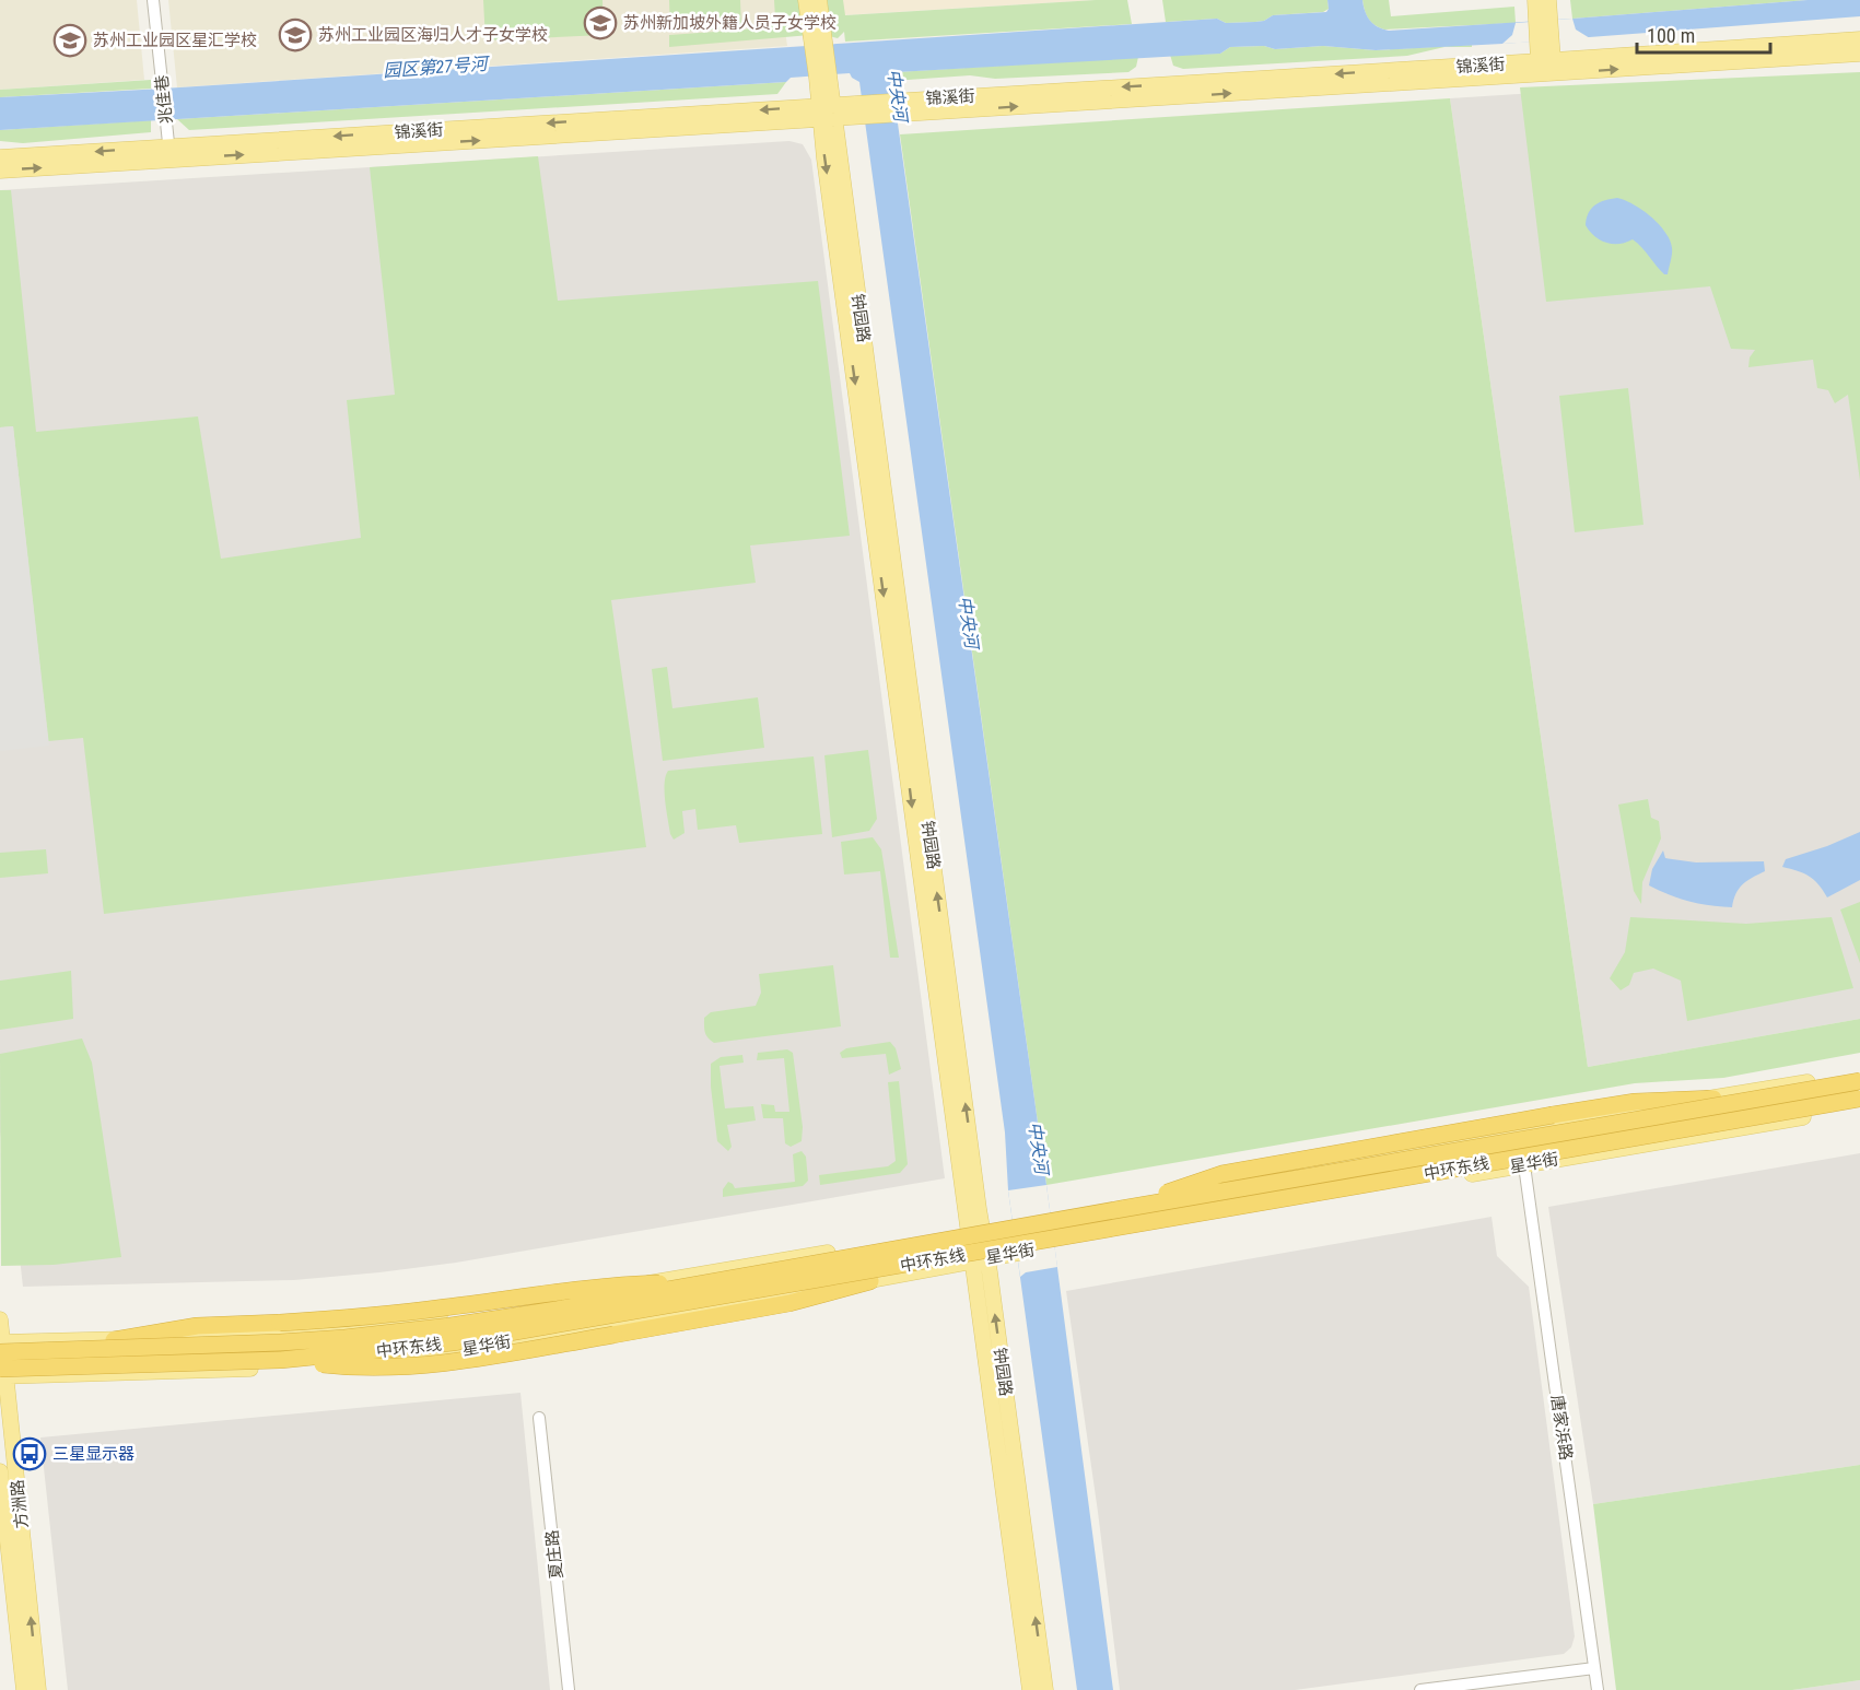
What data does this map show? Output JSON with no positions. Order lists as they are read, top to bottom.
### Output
{
  "streets": {
    "highway": ["中环东线"],
    "main road": [
      "锦溪街",
      "钟园路",
      "星华街",
      "方洲路"
    ],
    "street": ["兆佳巷", "唐家浜路", "夏庄路"]
  },
  "crossings": [
    ["锦溪街", "兆佳巷"],
    ["锦溪街", "钟园路"],
    ["钟园路", "星华街"],
    ["星华街", "中环东线"],
    ["星华街", "唐家浜路"],
    ["星华街", "方洲路"],
    ["中环东线", "方洲路"]
  ],
  "water": ["园区第27号河", "中央河"],
  "places": {
    "school or university": ["苏州新加坡外籍人员子女学校", "苏州工业园区海归人才子女学校", "苏州工业园区星汇学校"],
    "bus stop": ["三星显示器"]
  },
  "scale_bar": "100 m"
}
